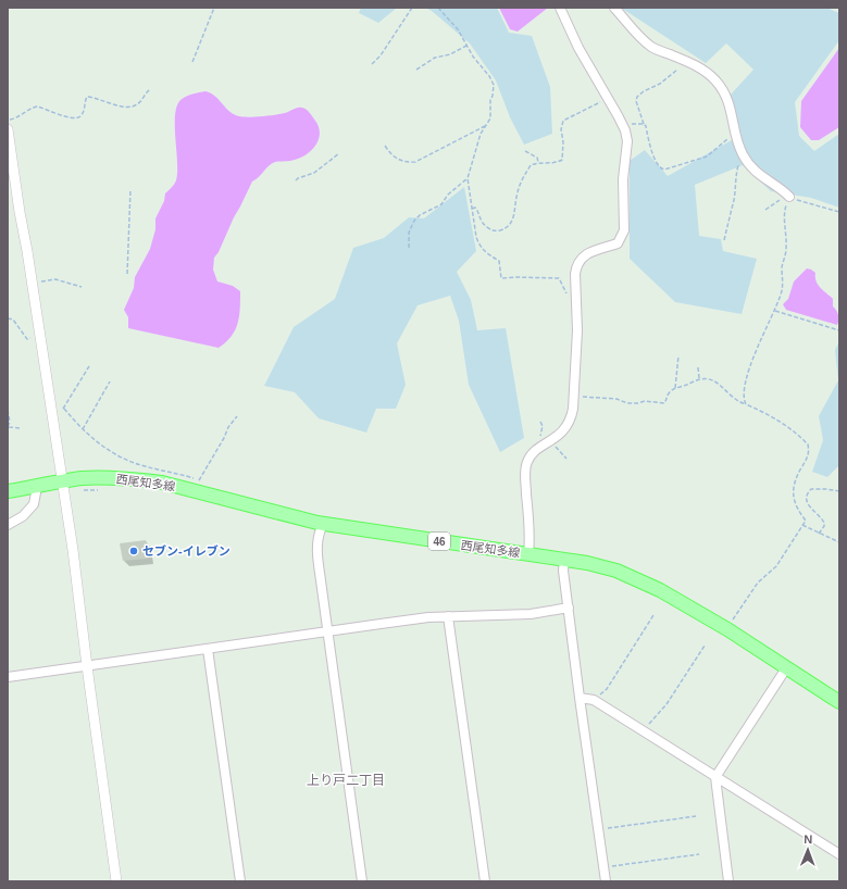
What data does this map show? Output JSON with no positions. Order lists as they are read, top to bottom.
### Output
{
  "streets": {
    "main road": ["西尾知多線", "46"]
  },
  "districts": ["上り戸二丁目"],
  "places": ["セブン-イレブン"],
  "north": "top"
}
